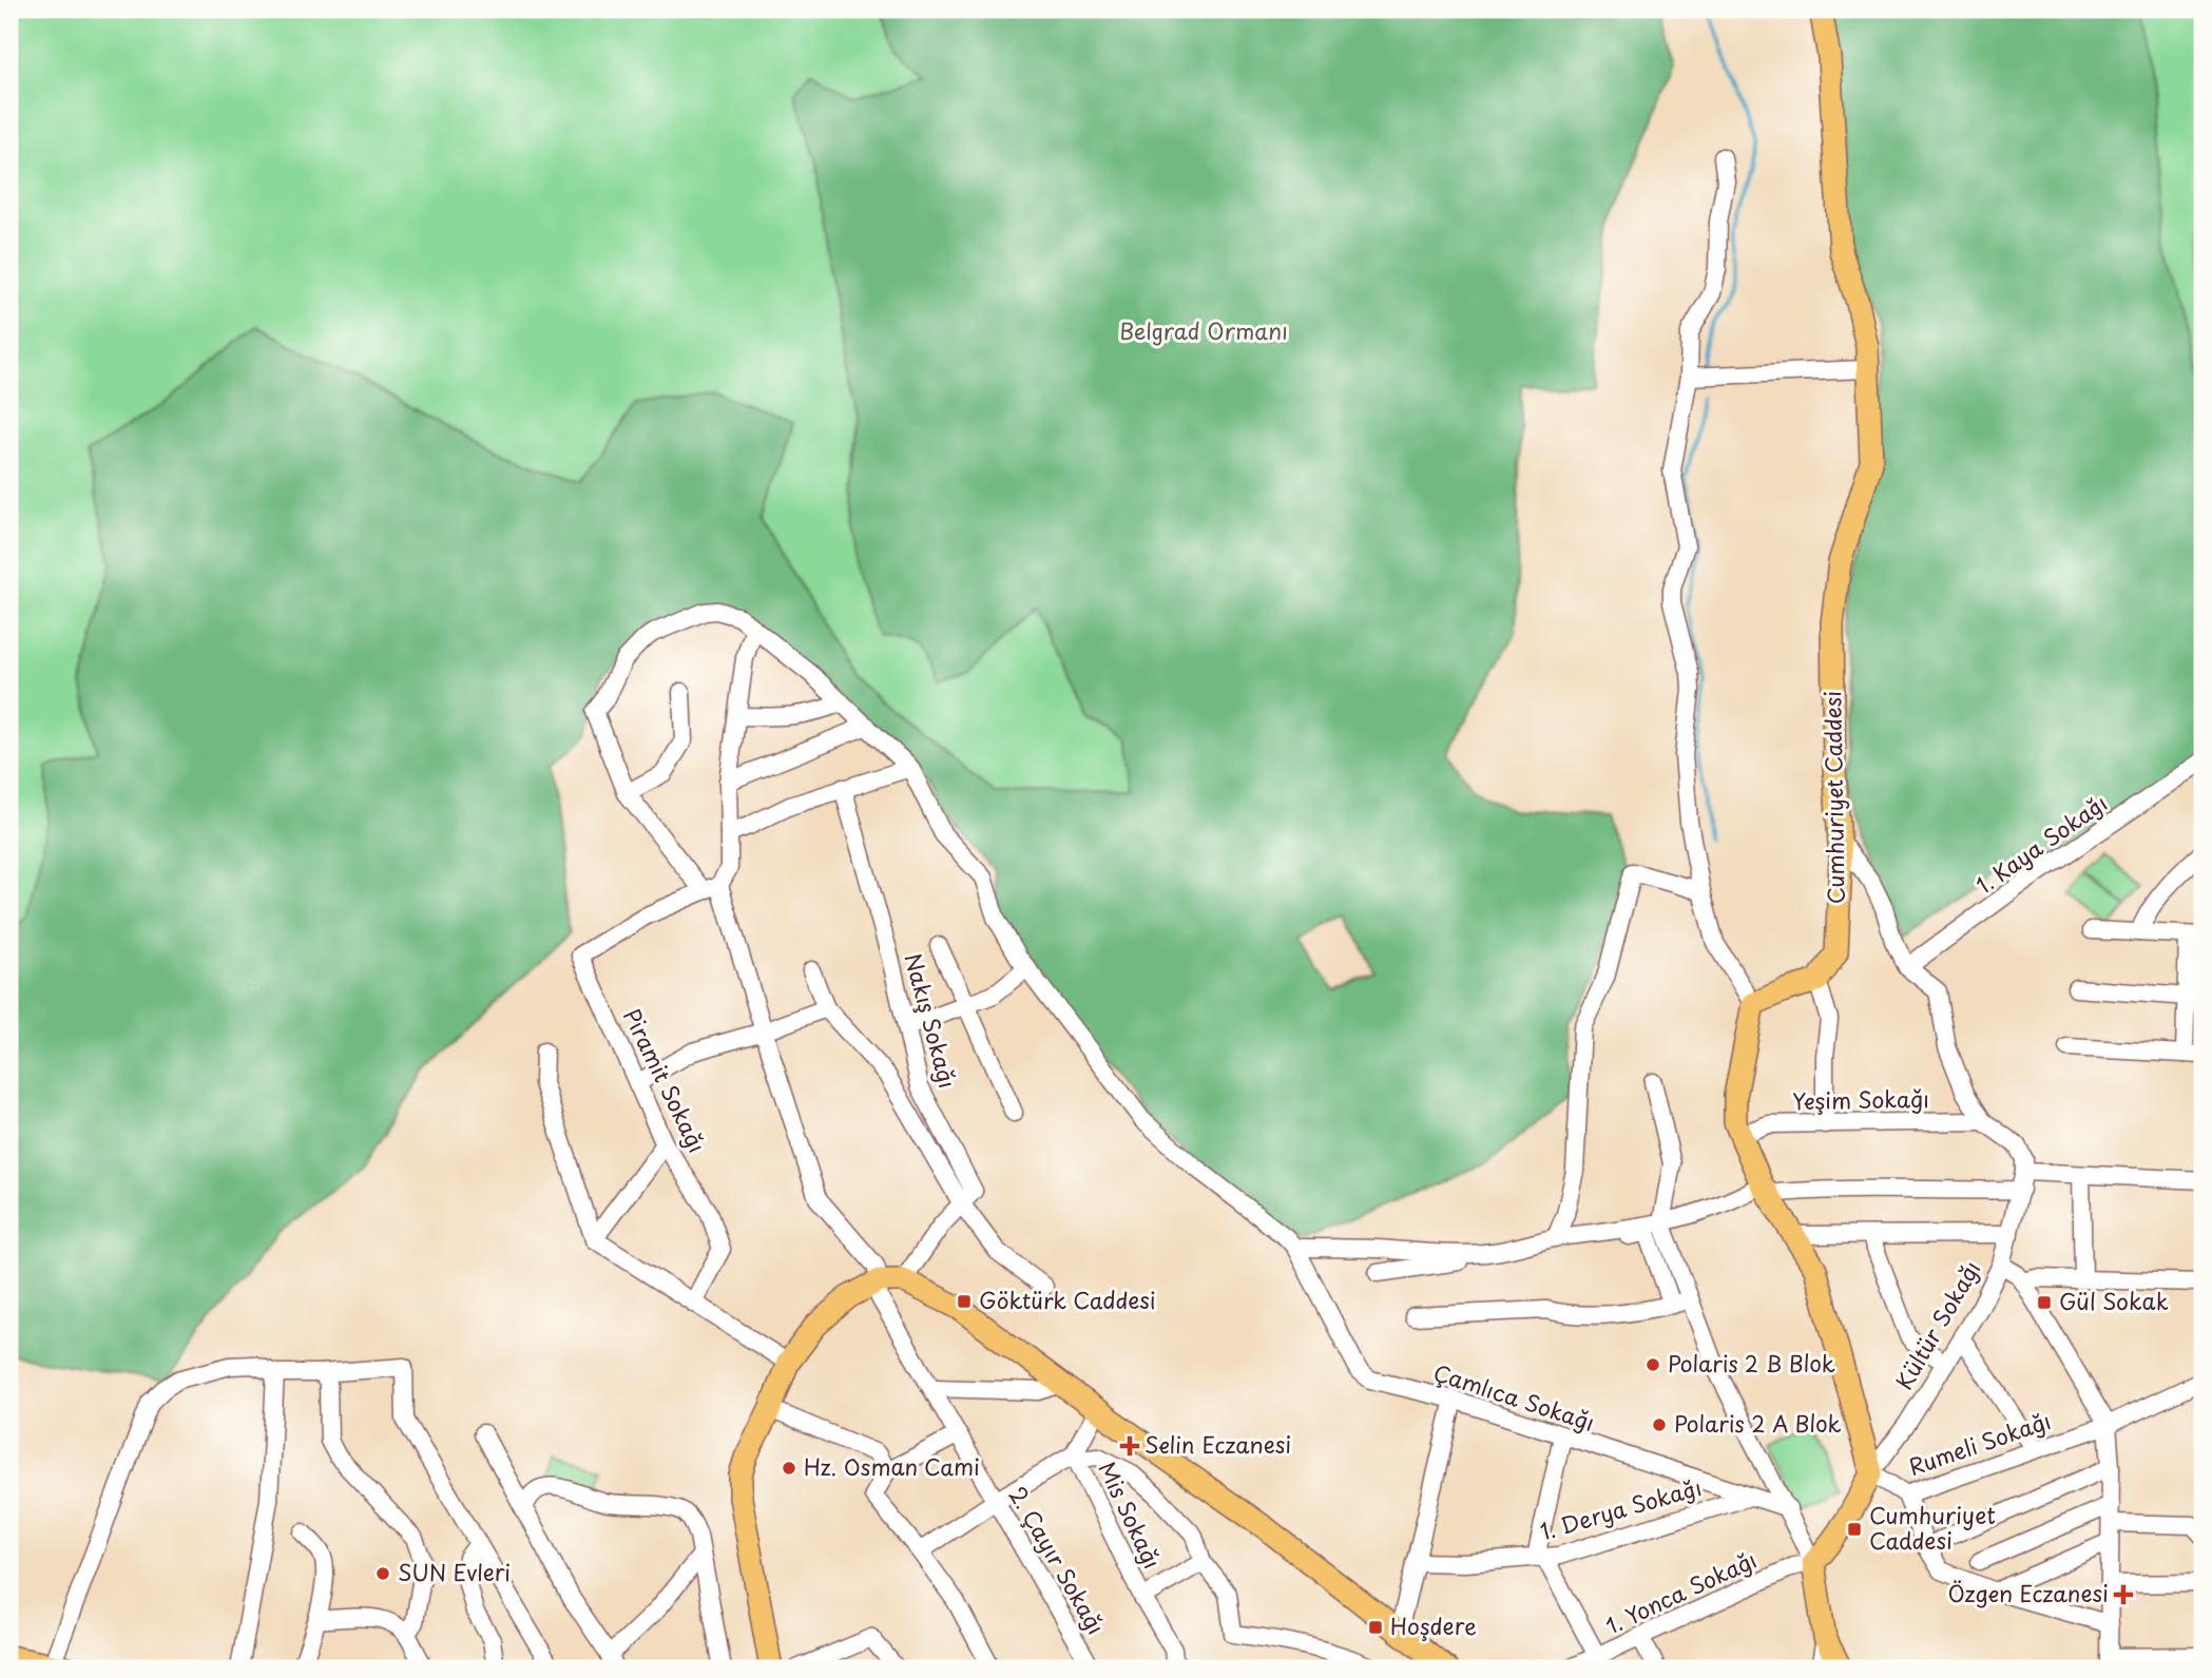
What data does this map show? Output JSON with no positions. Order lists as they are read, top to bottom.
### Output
{
  "streets": {
    "main road": ["Cumhuriyet Caddesi"],
    "street": [
      "1. Kaya Sokağı",
      "Nakış Sokağı",
      "Piramit Sokağı",
      "Yeşim Sokağı",
      "Kültür Sokağı",
      "Çamlıca Sokağı",
      "Rumeli Sokağı",
      "1. Derya Sokağı",
      "Mis Sokağı",
      "2. Çayır Sokağı",
      "1. Yonca Sokağı"
    ]
  },
  "crossings": [
    ["Kültür Sokağı", "Rumeli Sokağı"],
    ["Çamlıca Sokağı", "1. Derya Sokağı"]
  ],
  "parks": ["Belgrad Ormanı"],
  "places": {
    "transit": [
      "Göktürk Caddesi",
      "Gül Sokak",
      "Cumhuriyet Caddesi",
      "Hoşdere"
    ],
    "other": [
      "Polaris 2 B Blok",
      "Polaris 2 A Blok",
      "Hz. Osman Cami",
      "SUN Evleri"
    ],
    "health": ["Selin Eczanesi", "Özgen Eczanesi"]
  }
}
